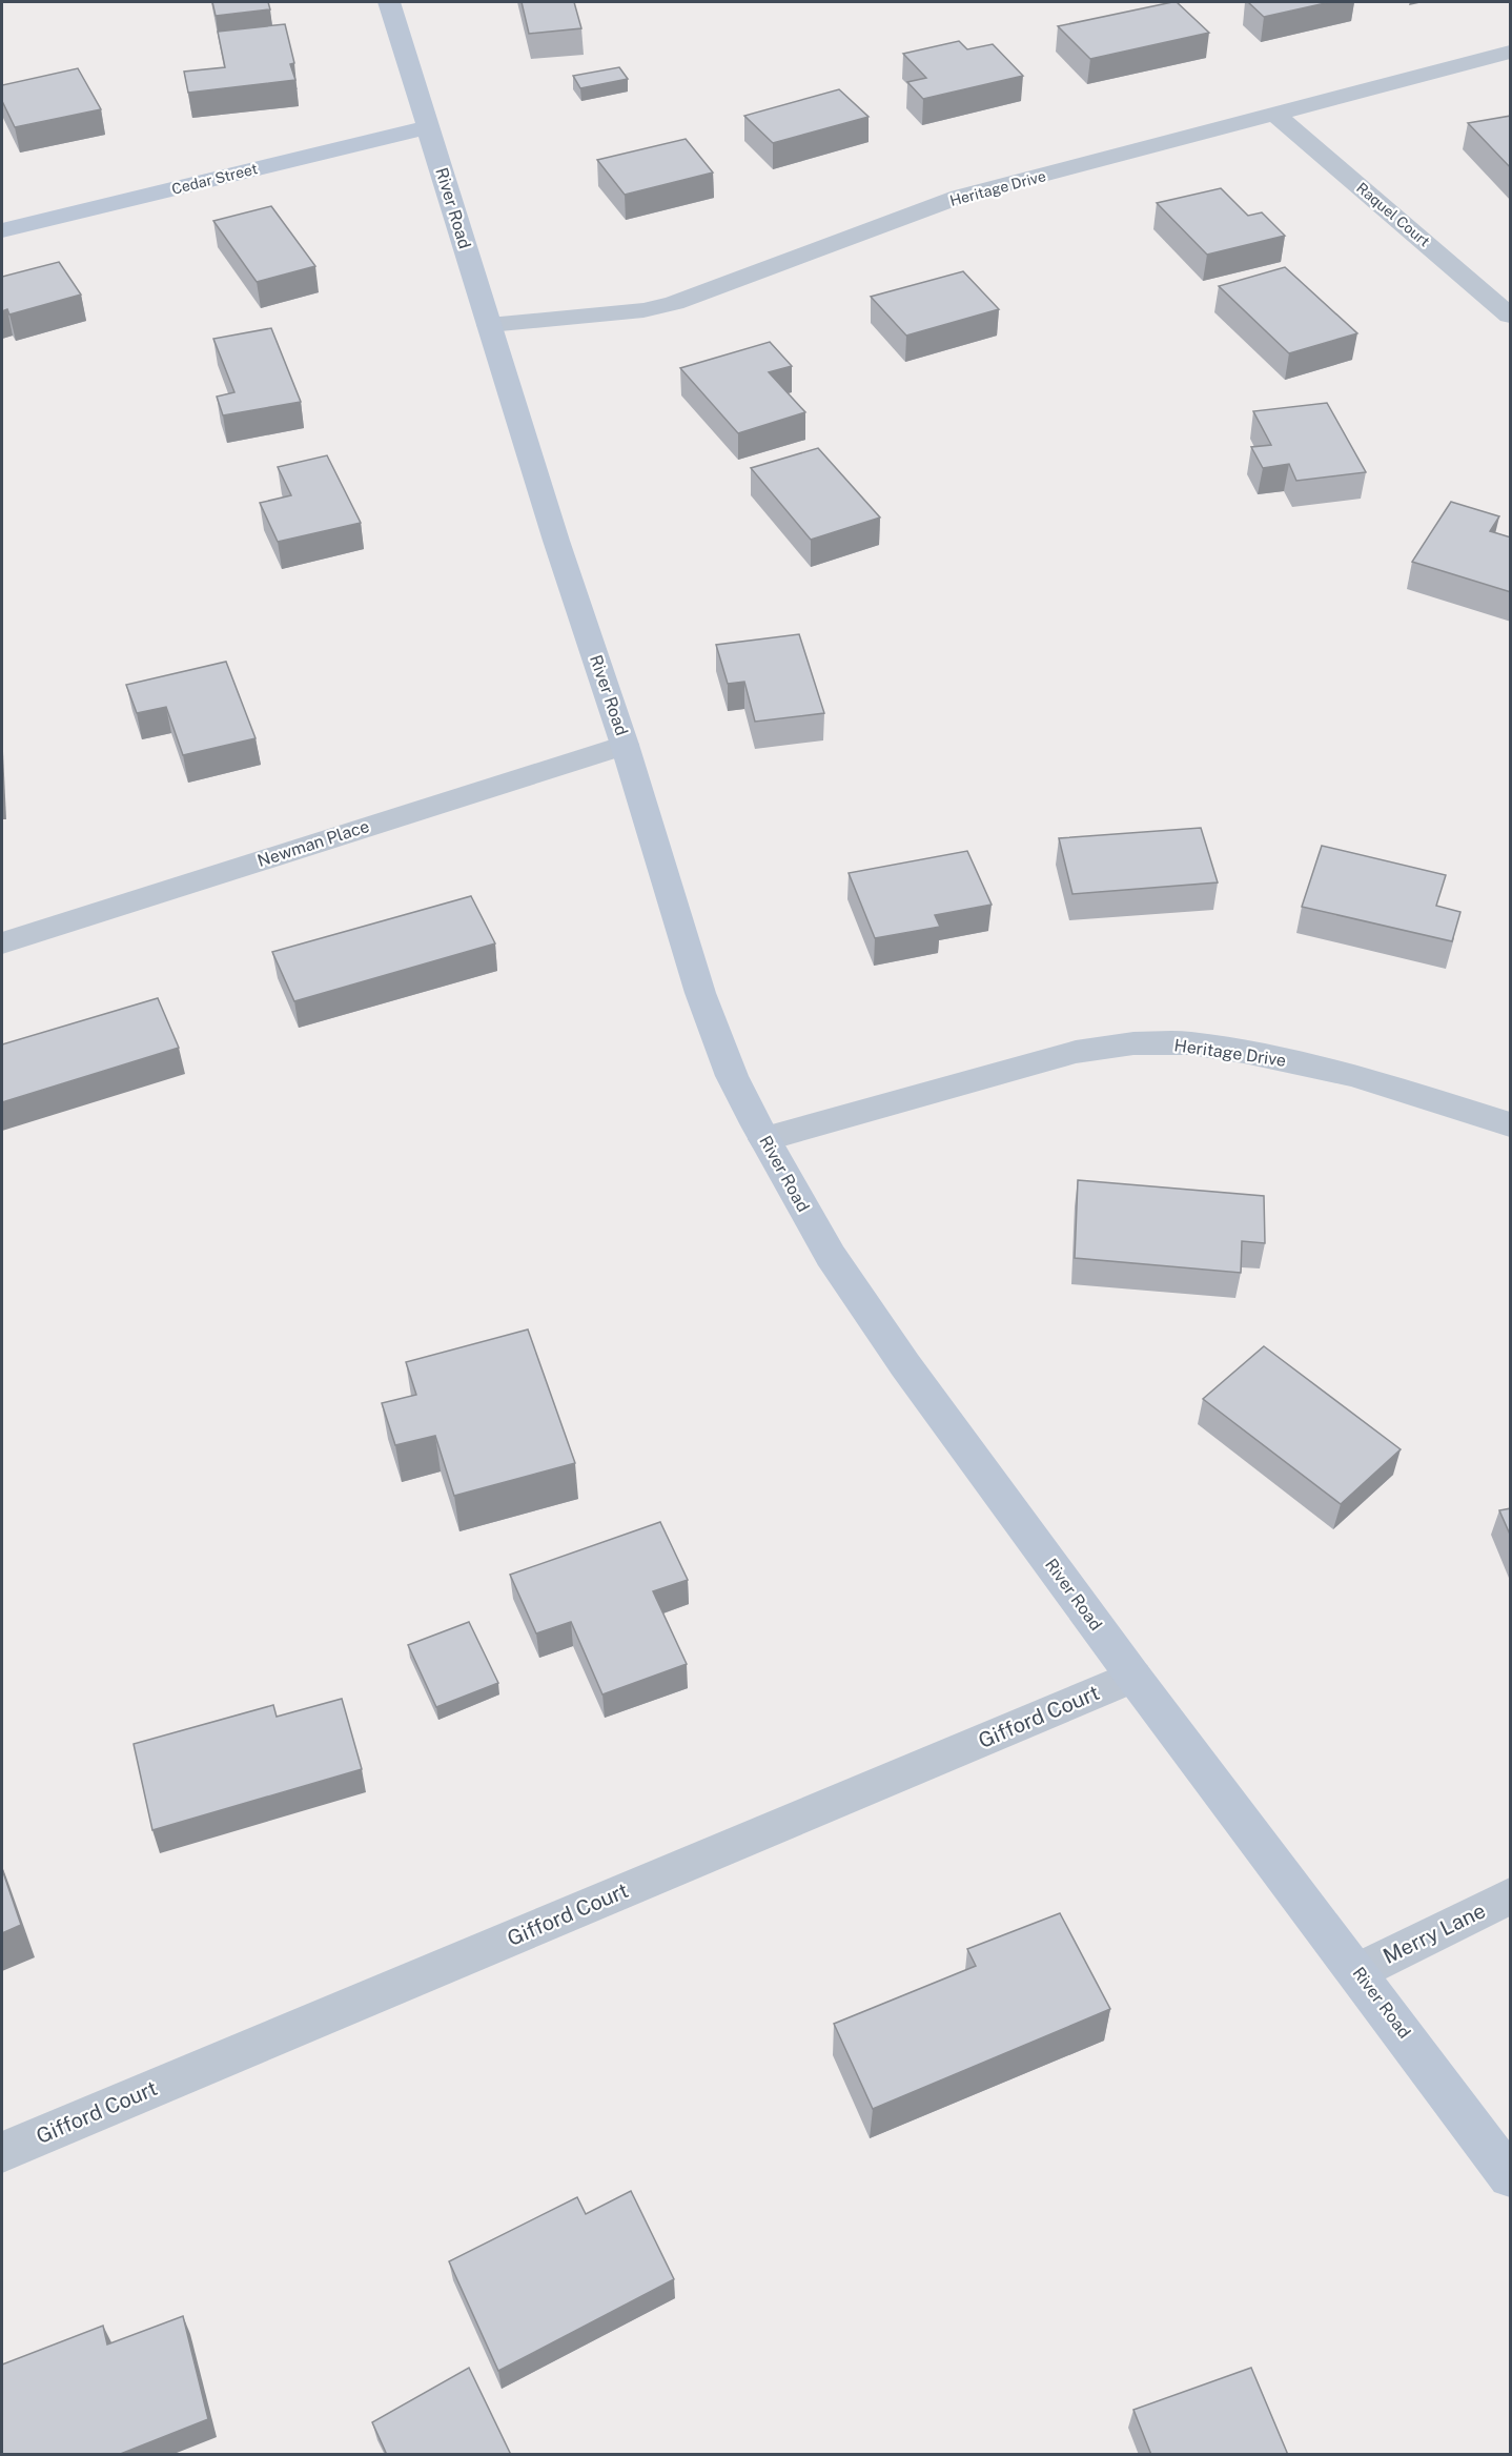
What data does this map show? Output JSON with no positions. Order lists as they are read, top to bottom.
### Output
{
  "streets": {
    "street": [
      "Cedar Street",
      "Heritage Drive",
      "River Road",
      "Raquel Court",
      "Newman Place",
      "Gifford Court",
      "Merry Lane"
    ]
  },
  "crossings": [
    ["Cedar Street", "River Road"],
    ["Heritage Drive", "River Road"],
    ["Heritage Drive", "Raquel Court"],
    ["River Road", "Newman Place"],
    ["River Road", "Gifford Court"],
    ["River Road", "Merry Lane"]
  ]
}
